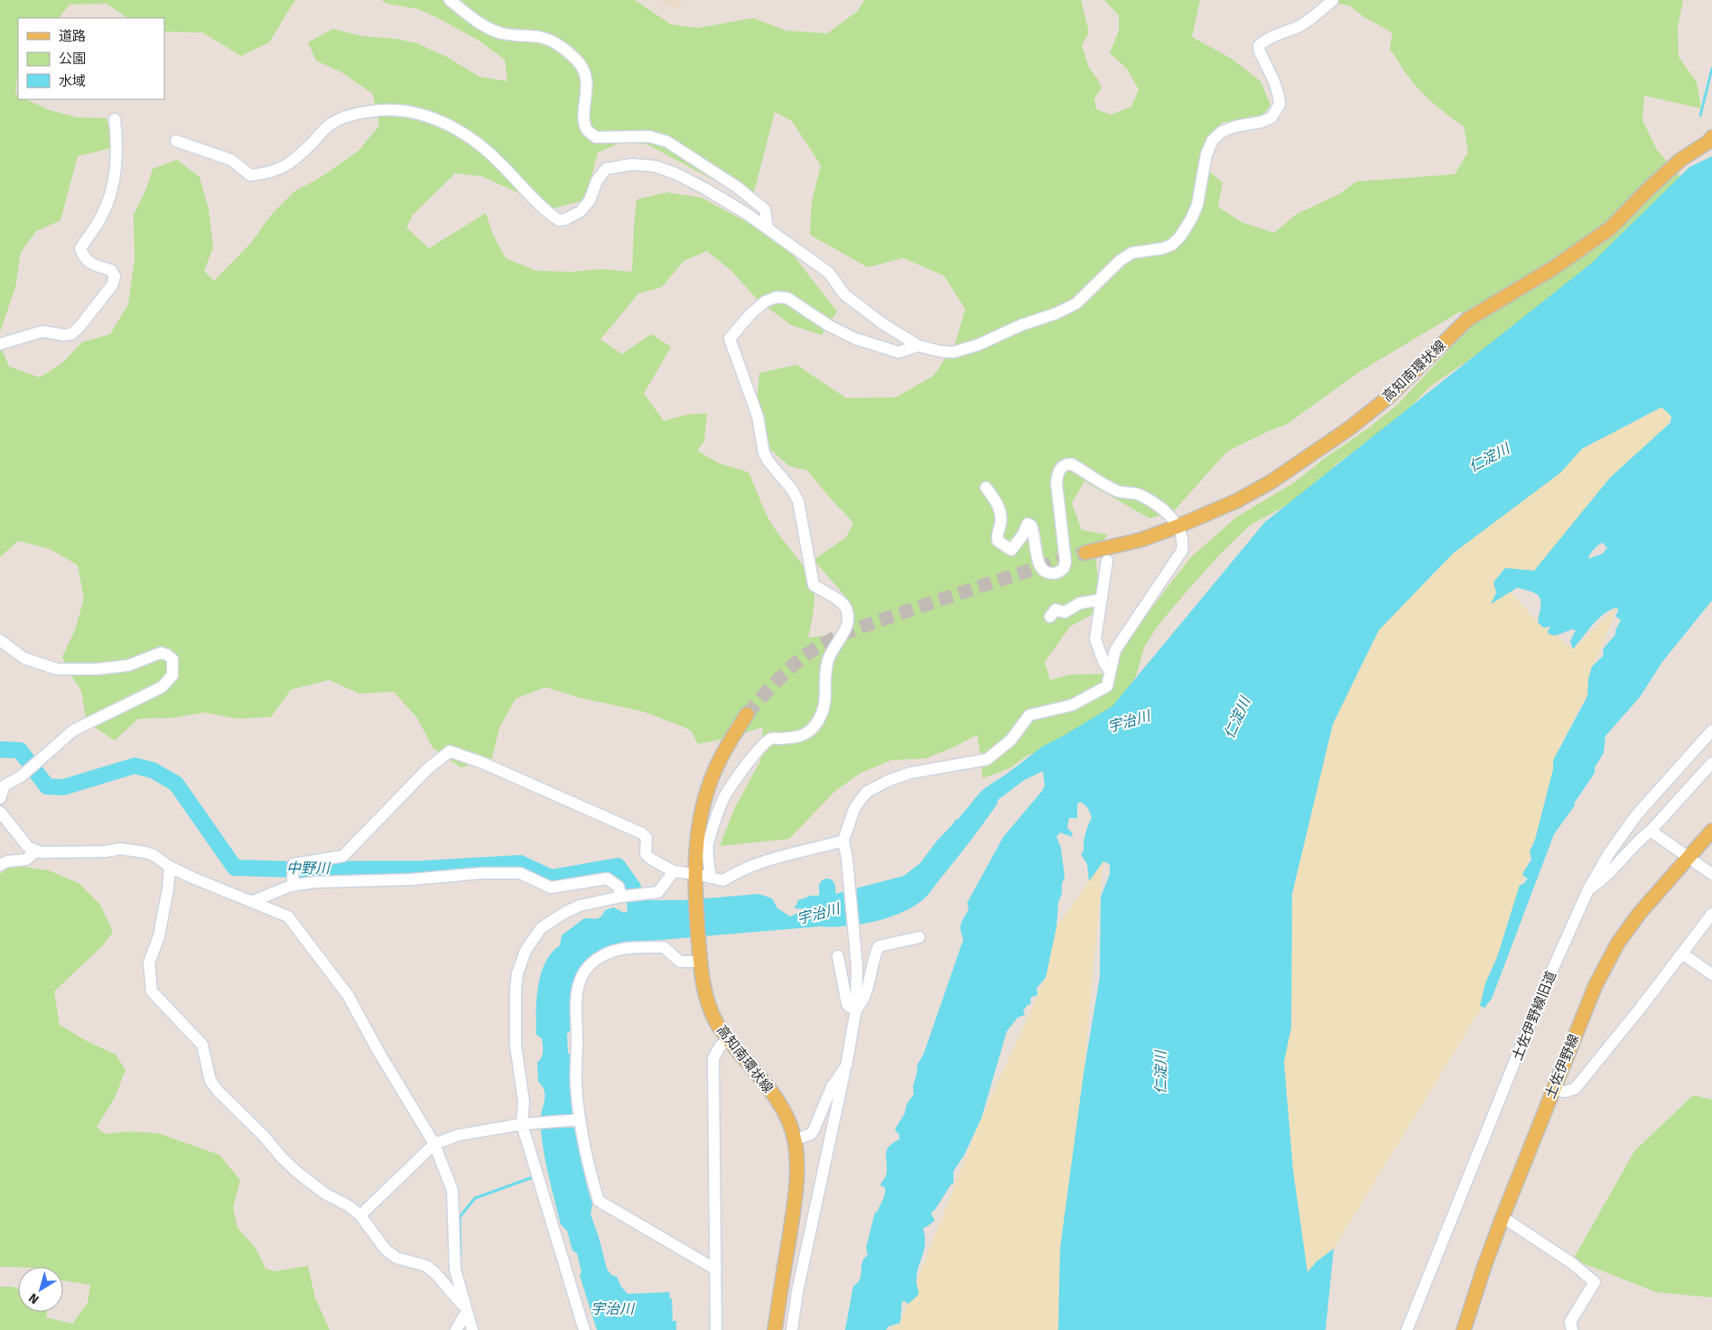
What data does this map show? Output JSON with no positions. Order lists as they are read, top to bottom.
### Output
{
  "streets": {
    "main road": ["高知南環状線", "土佐伊野線"],
    "street": ["土佐伊野線旧道"]
  },
  "water": ["仁淀川", "宇治川", "中野川"],
  "legend": ["道路", "公園", "水域"],
  "north": "bottom left"
}
